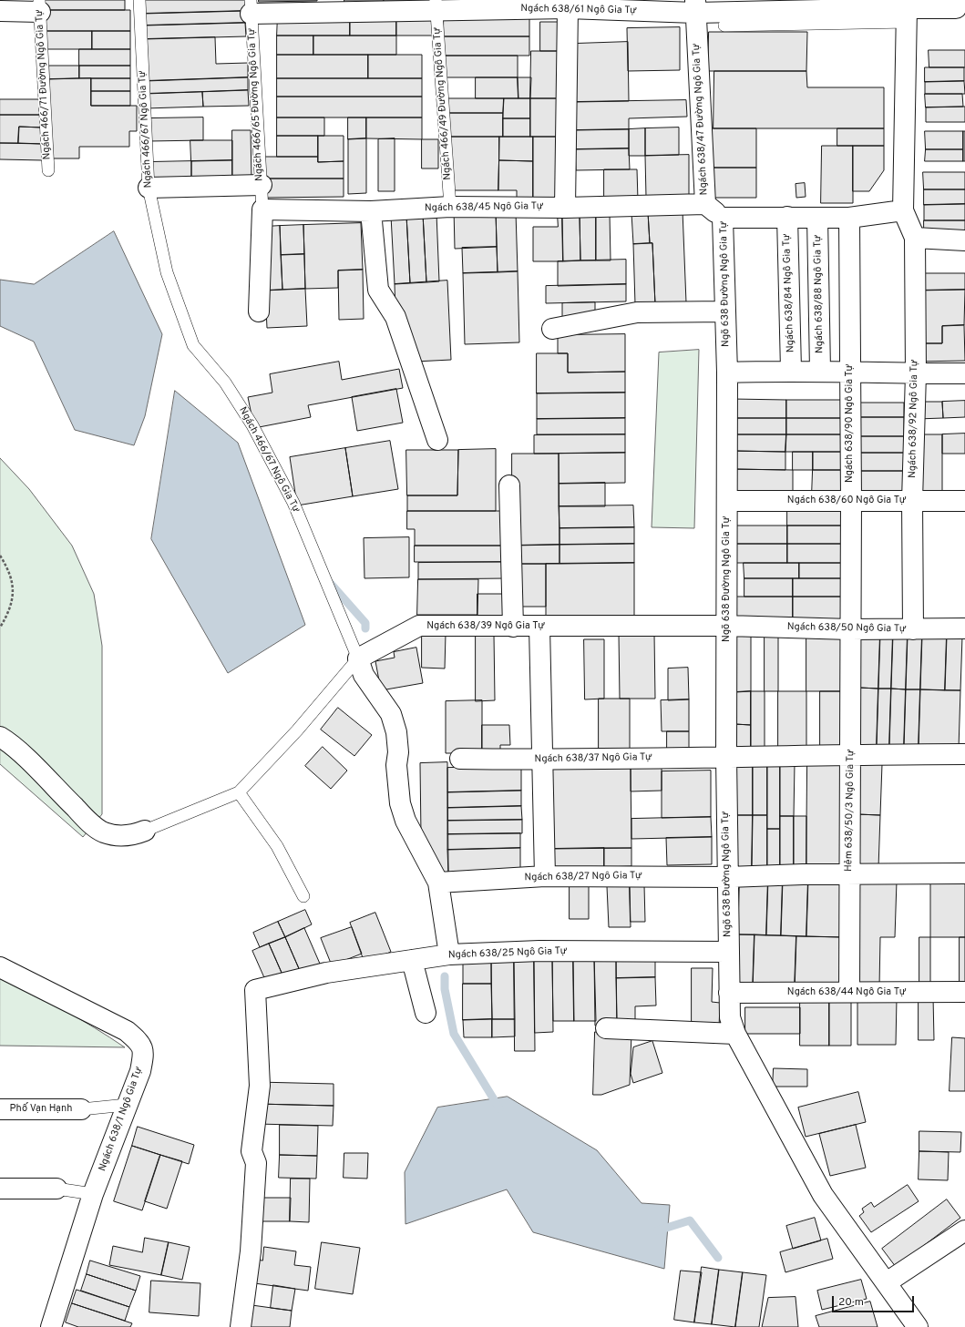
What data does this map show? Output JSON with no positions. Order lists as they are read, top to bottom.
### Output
{
  "streets": {
    "street": [
      "Ngách 638/61 Ngô Gia Tự",
      "Ngách 638/47 Đường Ngô Gia Tự",
      "Ngách 466/67 Ngô Gia Tự",
      "Ngách 638/45 Ngô Gia Tự",
      "Ngõ 638 Đường Ngô Gia Tự",
      "Ngách 638/84 Ngô Gia Tự",
      "Ngách 638/88 Ngô Gia Tự",
      "Ngách 638/92 Ngô Gia Tự",
      "Ngách 638/90 Ngô Gia Tự",
      "Ngách 638/60 Ngô Gia Tự",
      "Ngách 638/39 Ngô Gia Tự",
      "Ngách 638/50 Ngô Gia Tự",
      "Ngách 638/37 Ngô Gia Tự",
      "Hẻm 638/50/3 Ngô Gia Tự",
      "Ngách 638/27 Ngô Gia Tự",
      "Ngách 638/25 Ngô Gia Tự",
      "Ngách 638/44 Ngô Gia Tự",
      "Phố Vạn Hạnh",
      "Ngách 638/1 Ngô Gia Tự"
    ],
    "lane": ["Ngách 466/71 Đường Ngô Gia Tự", "Ngách 466/49 Đường Ngô Gia Tự", "Ngách 466/65 Đường Ngô Gia Tự"]
  },
  "crossings": [
    ["Ngách 638/61 Ngô Gia Tự", "Ngách 466/49 Đường Ngô Gia Tự"],
    ["Ngách 638/61 Ngô Gia Tự", "Ngách 466/65 Đường Ngô Gia Tự"],
    ["Ngách 638/61 Ngô Gia Tự", "Ngách 638/47 Đường Ngô Gia Tự"],
    ["Ngách 466/49 Đường Ngô Gia Tự", "Ngách 638/45 Ngô Gia Tự"],
    ["Ngách 466/65 Đường Ngô Gia Tự", "Ngách 638/45 Ngô Gia Tự"],
    ["Ngách 638/47 Đường Ngô Gia Tự", "Ngách 638/45 Ngô Gia Tự"],
    ["Ngách 638/47 Đường Ngô Gia Tự", "Ngõ 638 Đường Ngô Gia Tự"],
    ["Ngách 466/67 Ngô Gia Tự", "Ngách 638/39 Ngô Gia Tự"],
    ["Ngách 466/67 Ngô Gia Tự", "Ngách 638/27 Ngô Gia Tự"],
    ["Ngách 466/67 Ngô Gia Tự", "Ngách 638/25 Ngô Gia Tự"],
    ["Ngõ 638 Đường Ngô Gia Tự", "Ngách 638/84 Ngô Gia Tự"],
    ["Ngõ 638 Đường Ngô Gia Tự", "Ngách 638/88 Ngô Gia Tự"],
    ["Ngõ 638 Đường Ngô Gia Tự", "Ngách 638/92 Ngô Gia Tự"],
    ["Ngõ 638 Đường Ngô Gia Tự", "Ngách 638/90 Ngô Gia Tự"],
    ["Ngõ 638 Đường Ngô Gia Tự", "Ngách 638/60 Ngô Gia Tự"],
    ["Ngõ 638 Đường Ngô Gia Tự", "Ngách 638/39 Ngô Gia Tự"],
    ["Ngõ 638 Đường Ngô Gia Tự", "Ngách 638/50 Ngô Gia Tự"],
    ["Ngõ 638 Đường Ngô Gia Tự", "Ngách 638/37 Ngô Gia Tự"],
    ["Ngõ 638 Đường Ngô Gia Tự", "Ngách 638/27 Ngô Gia Tự"],
    ["Ngõ 638 Đường Ngô Gia Tự", "Ngách 638/25 Ngô Gia Tự"],
    ["Ngõ 638 Đường Ngô Gia Tự", "Ngách 638/44 Ngô Gia Tự"],
    ["Ngách 638/92 Ngô Gia Tự", "Ngách 638/60 Ngô Gia Tự"],
    ["Ngách 638/92 Ngô Gia Tự", "Ngách 638/50 Ngô Gia Tự"],
    ["Ngách 638/90 Ngô Gia Tự", "Ngách 638/60 Ngô Gia Tự"],
    ["Ngách 638/90 Ngô Gia Tự", "Ngách 638/50 Ngô Gia Tự"],
    ["Ngách 638/90 Ngô Gia Tự", "Hẻm 638/50/3 Ngô Gia Tự"],
    ["Ngách 638/39 Ngô Gia Tự", "Ngách 638/50 Ngô Gia Tự"],
    ["Ngách 638/50 Ngô Gia Tự", "Hẻm 638/50/3 Ngô Gia Tự"],
    ["Ngách 638/37 Ngô Gia Tự", "Hẻm 638/50/3 Ngô Gia Tự"],
    ["Hẻm 638/50/3 Ngô Gia Tự", "Ngách 638/27 Ngô Gia Tự"],
    ["Hẻm 638/50/3 Ngô Gia Tự", "Ngách 638/44 Ngô Gia Tự"]
  ],
  "scale_bar": "20 m"
}
